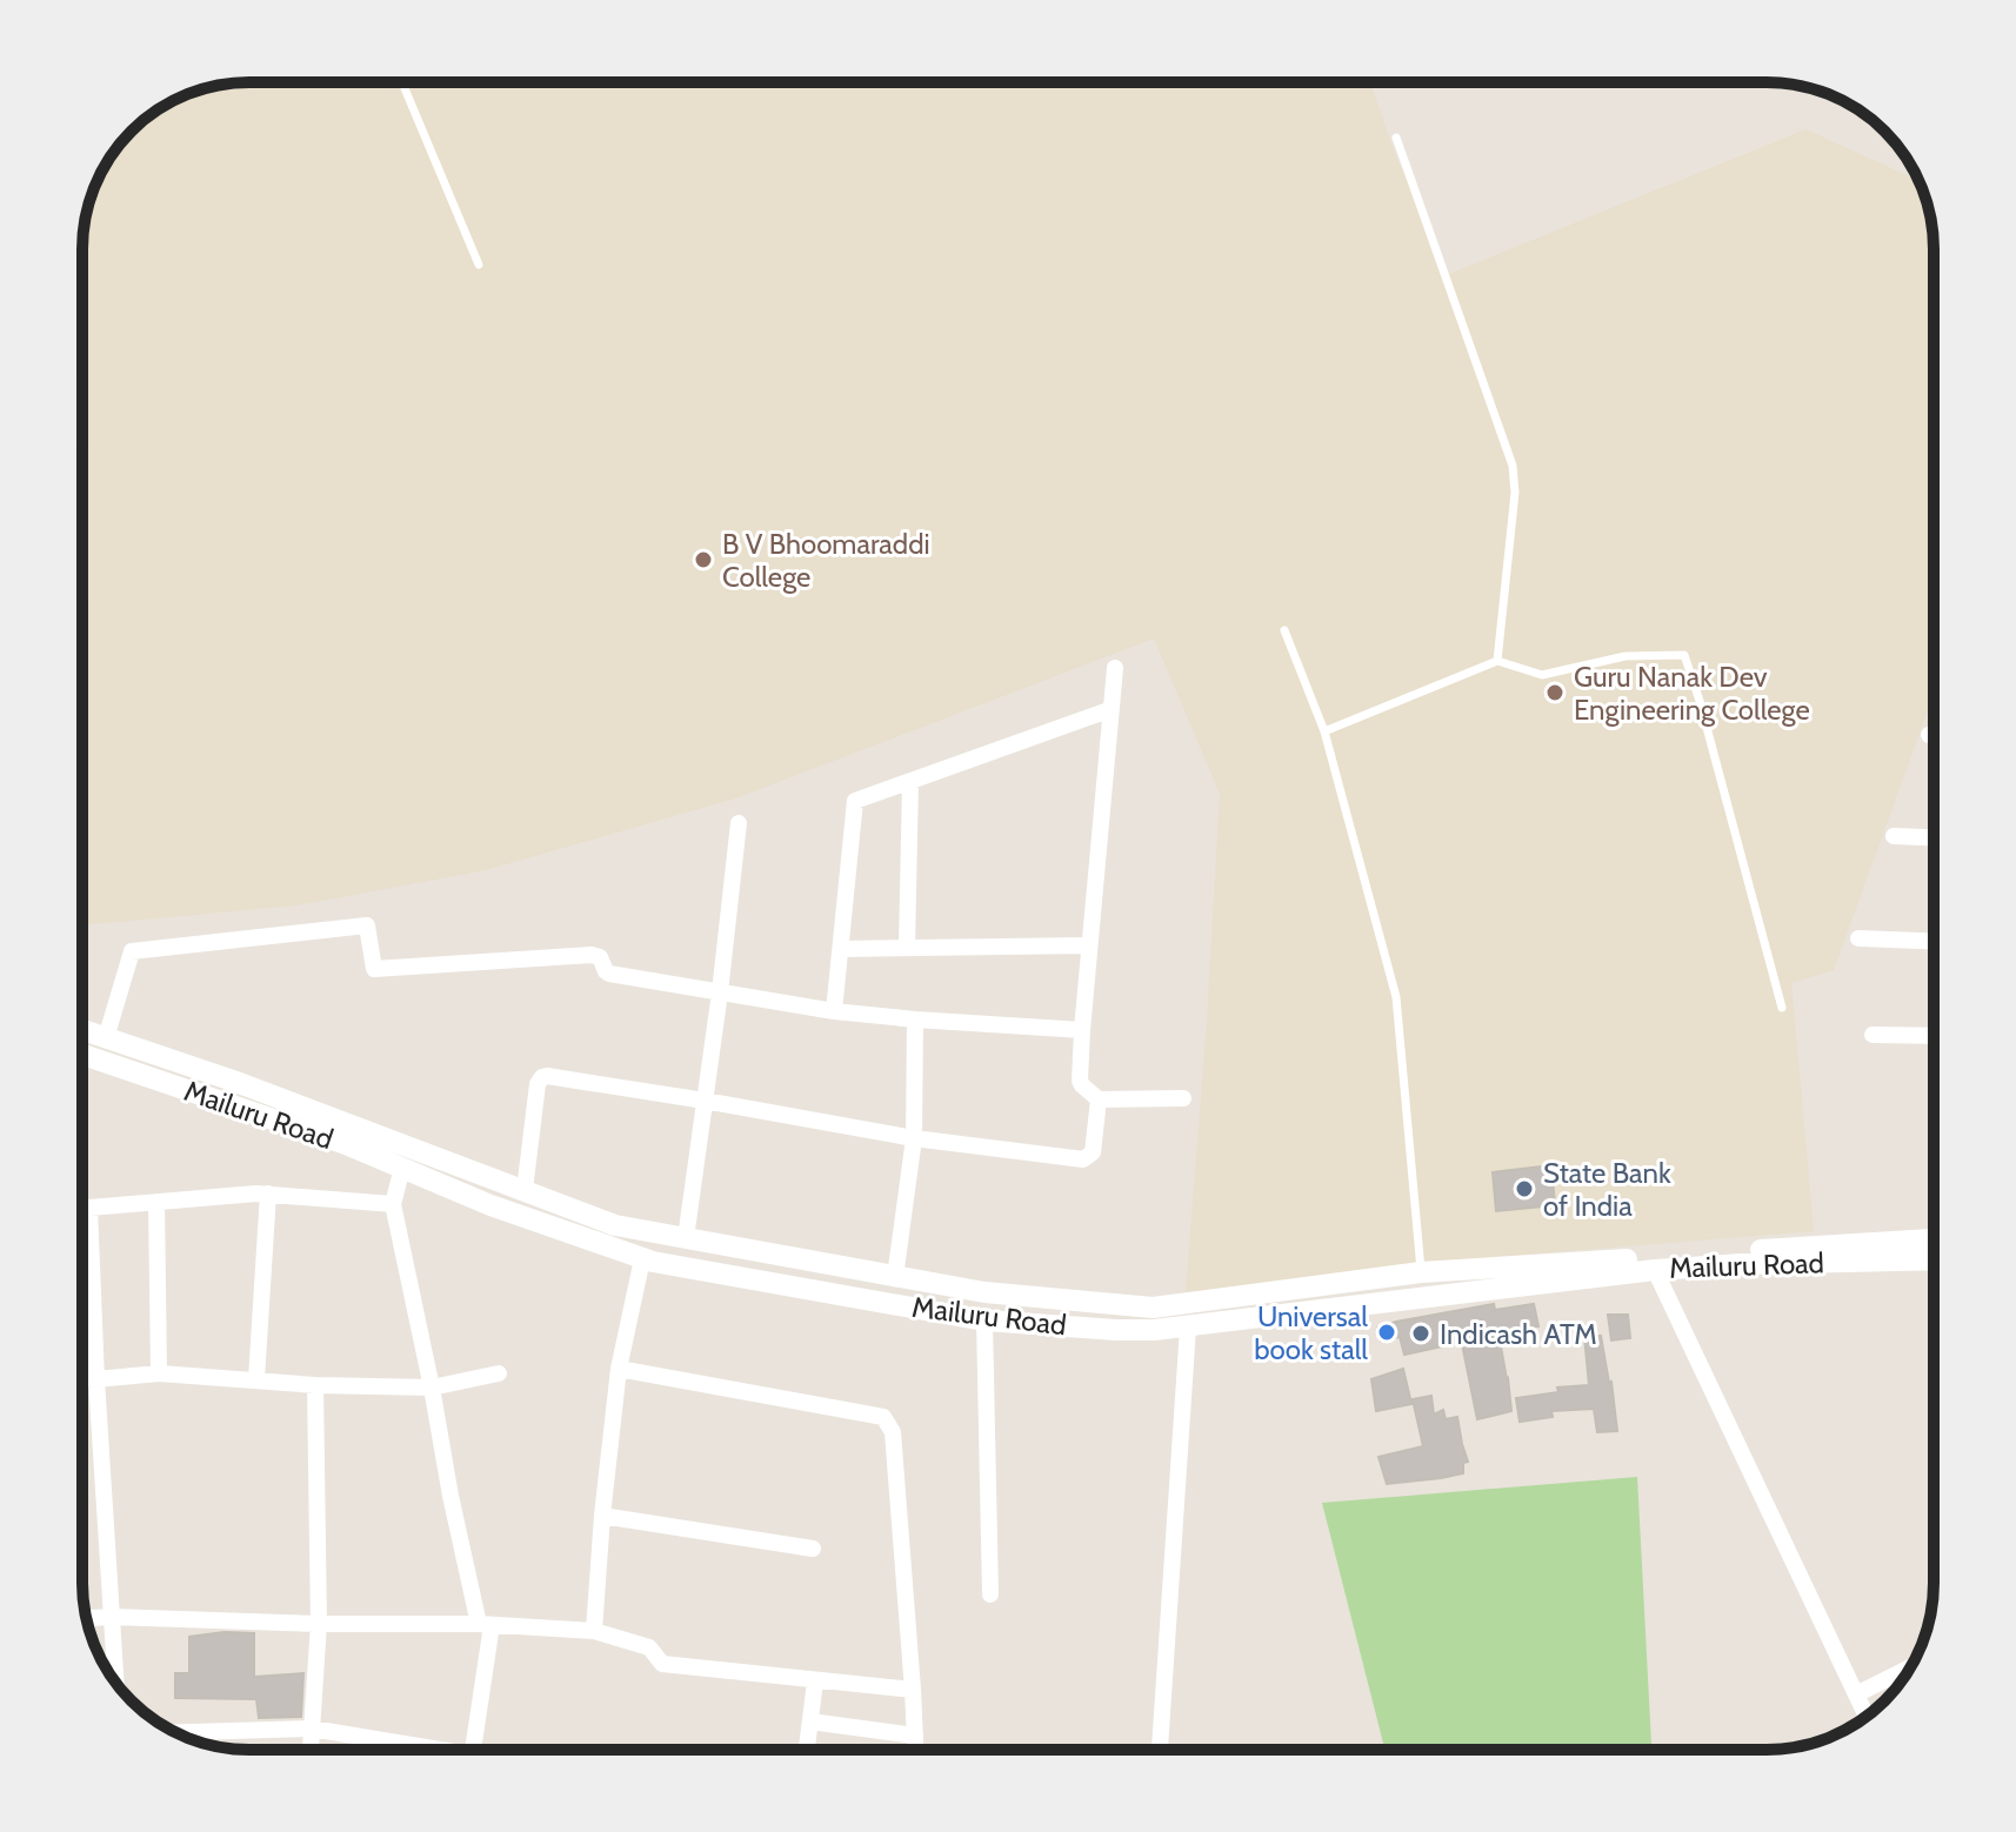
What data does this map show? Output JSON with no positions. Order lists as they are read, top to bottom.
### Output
{
  "streets": {
    "street": ["Mailuru Road"]
  },
  "places": [
    "B V Bhoomaraddi College",
    "Guru Nanak Dev Engineering College",
    "State Bank of India",
    "Universal book stall",
    "Indicash ATM"
  ]
}
